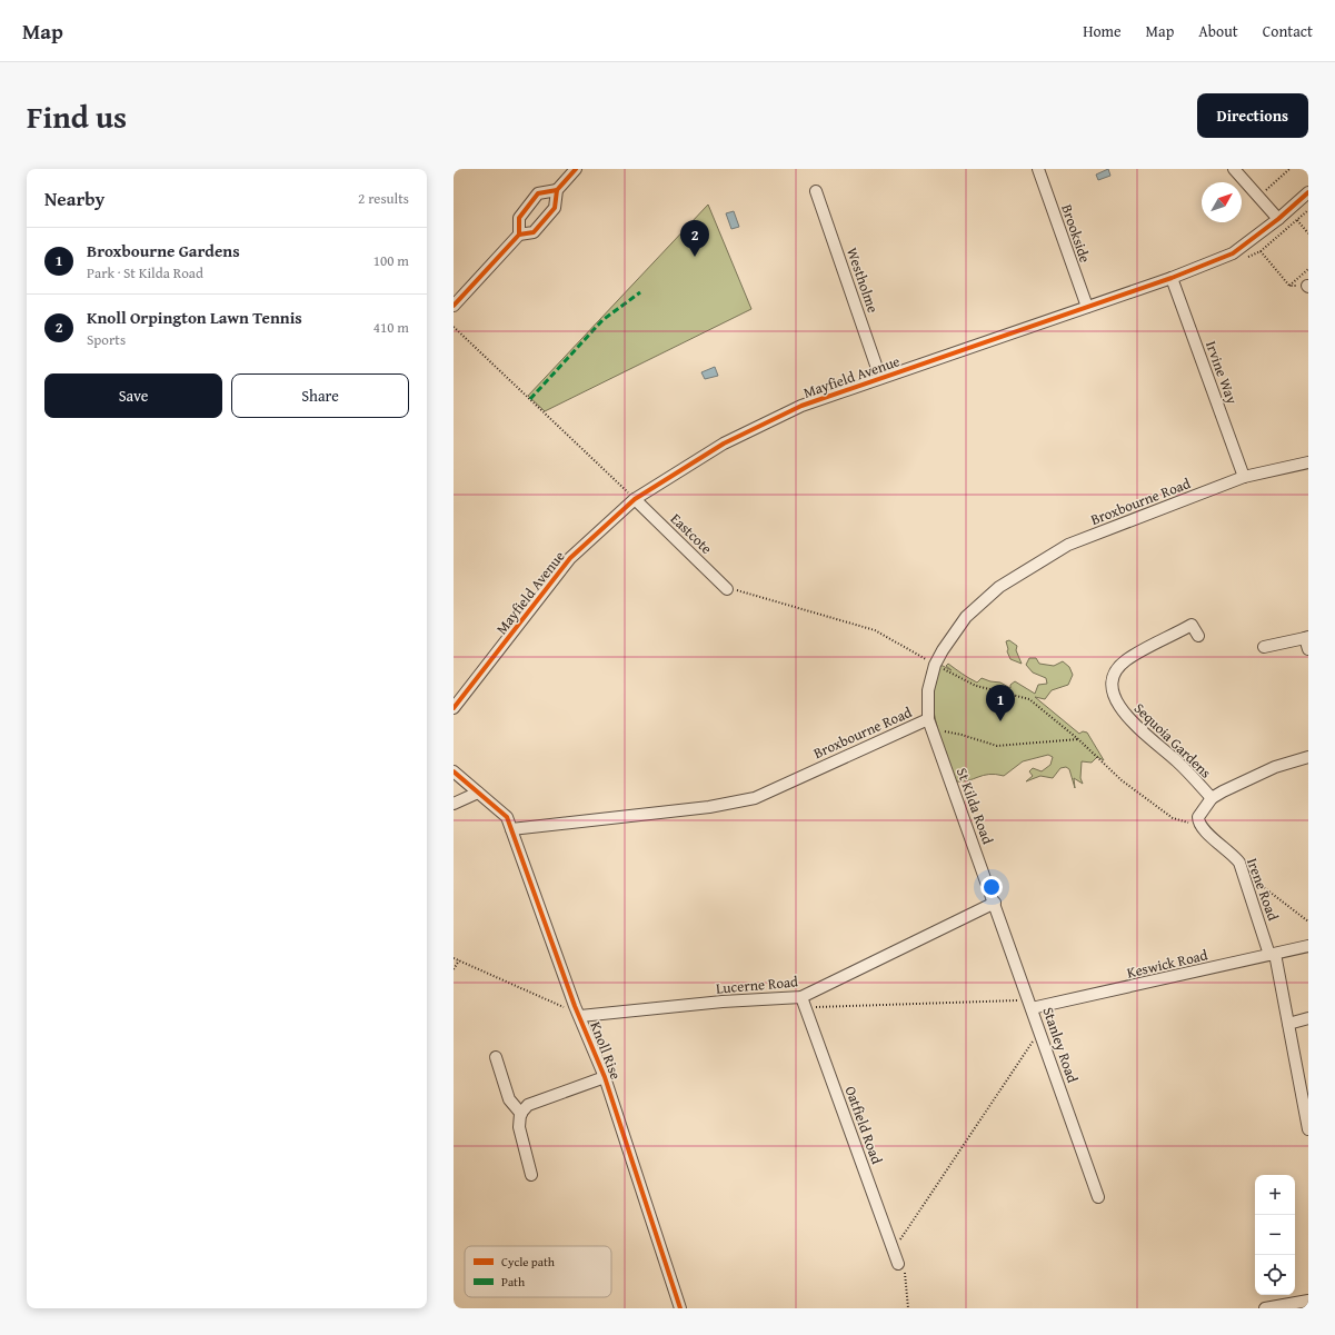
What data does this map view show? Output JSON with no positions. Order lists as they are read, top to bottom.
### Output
{
  "streets": {
    "street": [
      "Brookside",
      "Westholme",
      "Irvine Way",
      "Mayfield Avenue",
      "Broxbourne Road",
      "Eastcote",
      "Sequoia Gardens",
      "St Kilda Road",
      "Irene Road",
      "Keswick Road",
      "Lucerne Road",
      "Stanley Road",
      "Knoll Rise",
      "Oatfield Road"
    ]
  },
  "crossings": [
    ["Brookside", "Mayfield Avenue"],
    ["Westholme", "Mayfield Avenue"],
    ["Irvine Way", "Mayfield Avenue"],
    ["Irvine Way", "Broxbourne Road"],
    ["Mayfield Avenue", "Eastcote"],
    ["Broxbourne Road", "St Kilda Road"],
    ["Broxbourne Road", "Knoll Rise"],
    ["St Kilda Road", "Lucerne Road"],
    ["St Kilda Road", "Stanley Road"],
    ["Irene Road", "Keswick Road"],
    ["Keswick Road", "Stanley Road"],
    ["Lucerne Road", "Stanley Road"],
    ["Lucerne Road", "Knoll Rise"],
    ["Lucerne Road", "Oatfield Road"]
  ],
  "legend": ["Cycle path", "Path"],
  "north": "top right",
  "page": {
    "header": "Map",
    "nav": [
      "Home",
      "Map",
      "About",
      "Contact"
    ],
    "title": "Find us",
    "buttons": [
      "Directions",
      ["Save", "Share"]
    ],
    "heading": ["Nearby", "2 results"],
    "pins": ["2", "1"],
    "list": [
      {
        "mark": "1",
        "name": "Broxbourne Gardens",
        "note": "Park · St Kilda Road",
        "value": "100 m"
      },
      {
        "mark": "2",
        "name": "Knoll Orpington Lawn Tennis",
        "note": "Sports",
        "value": "410 m"
      }
    ],
    "map_buttons": ["+", "−"]
  }
}
